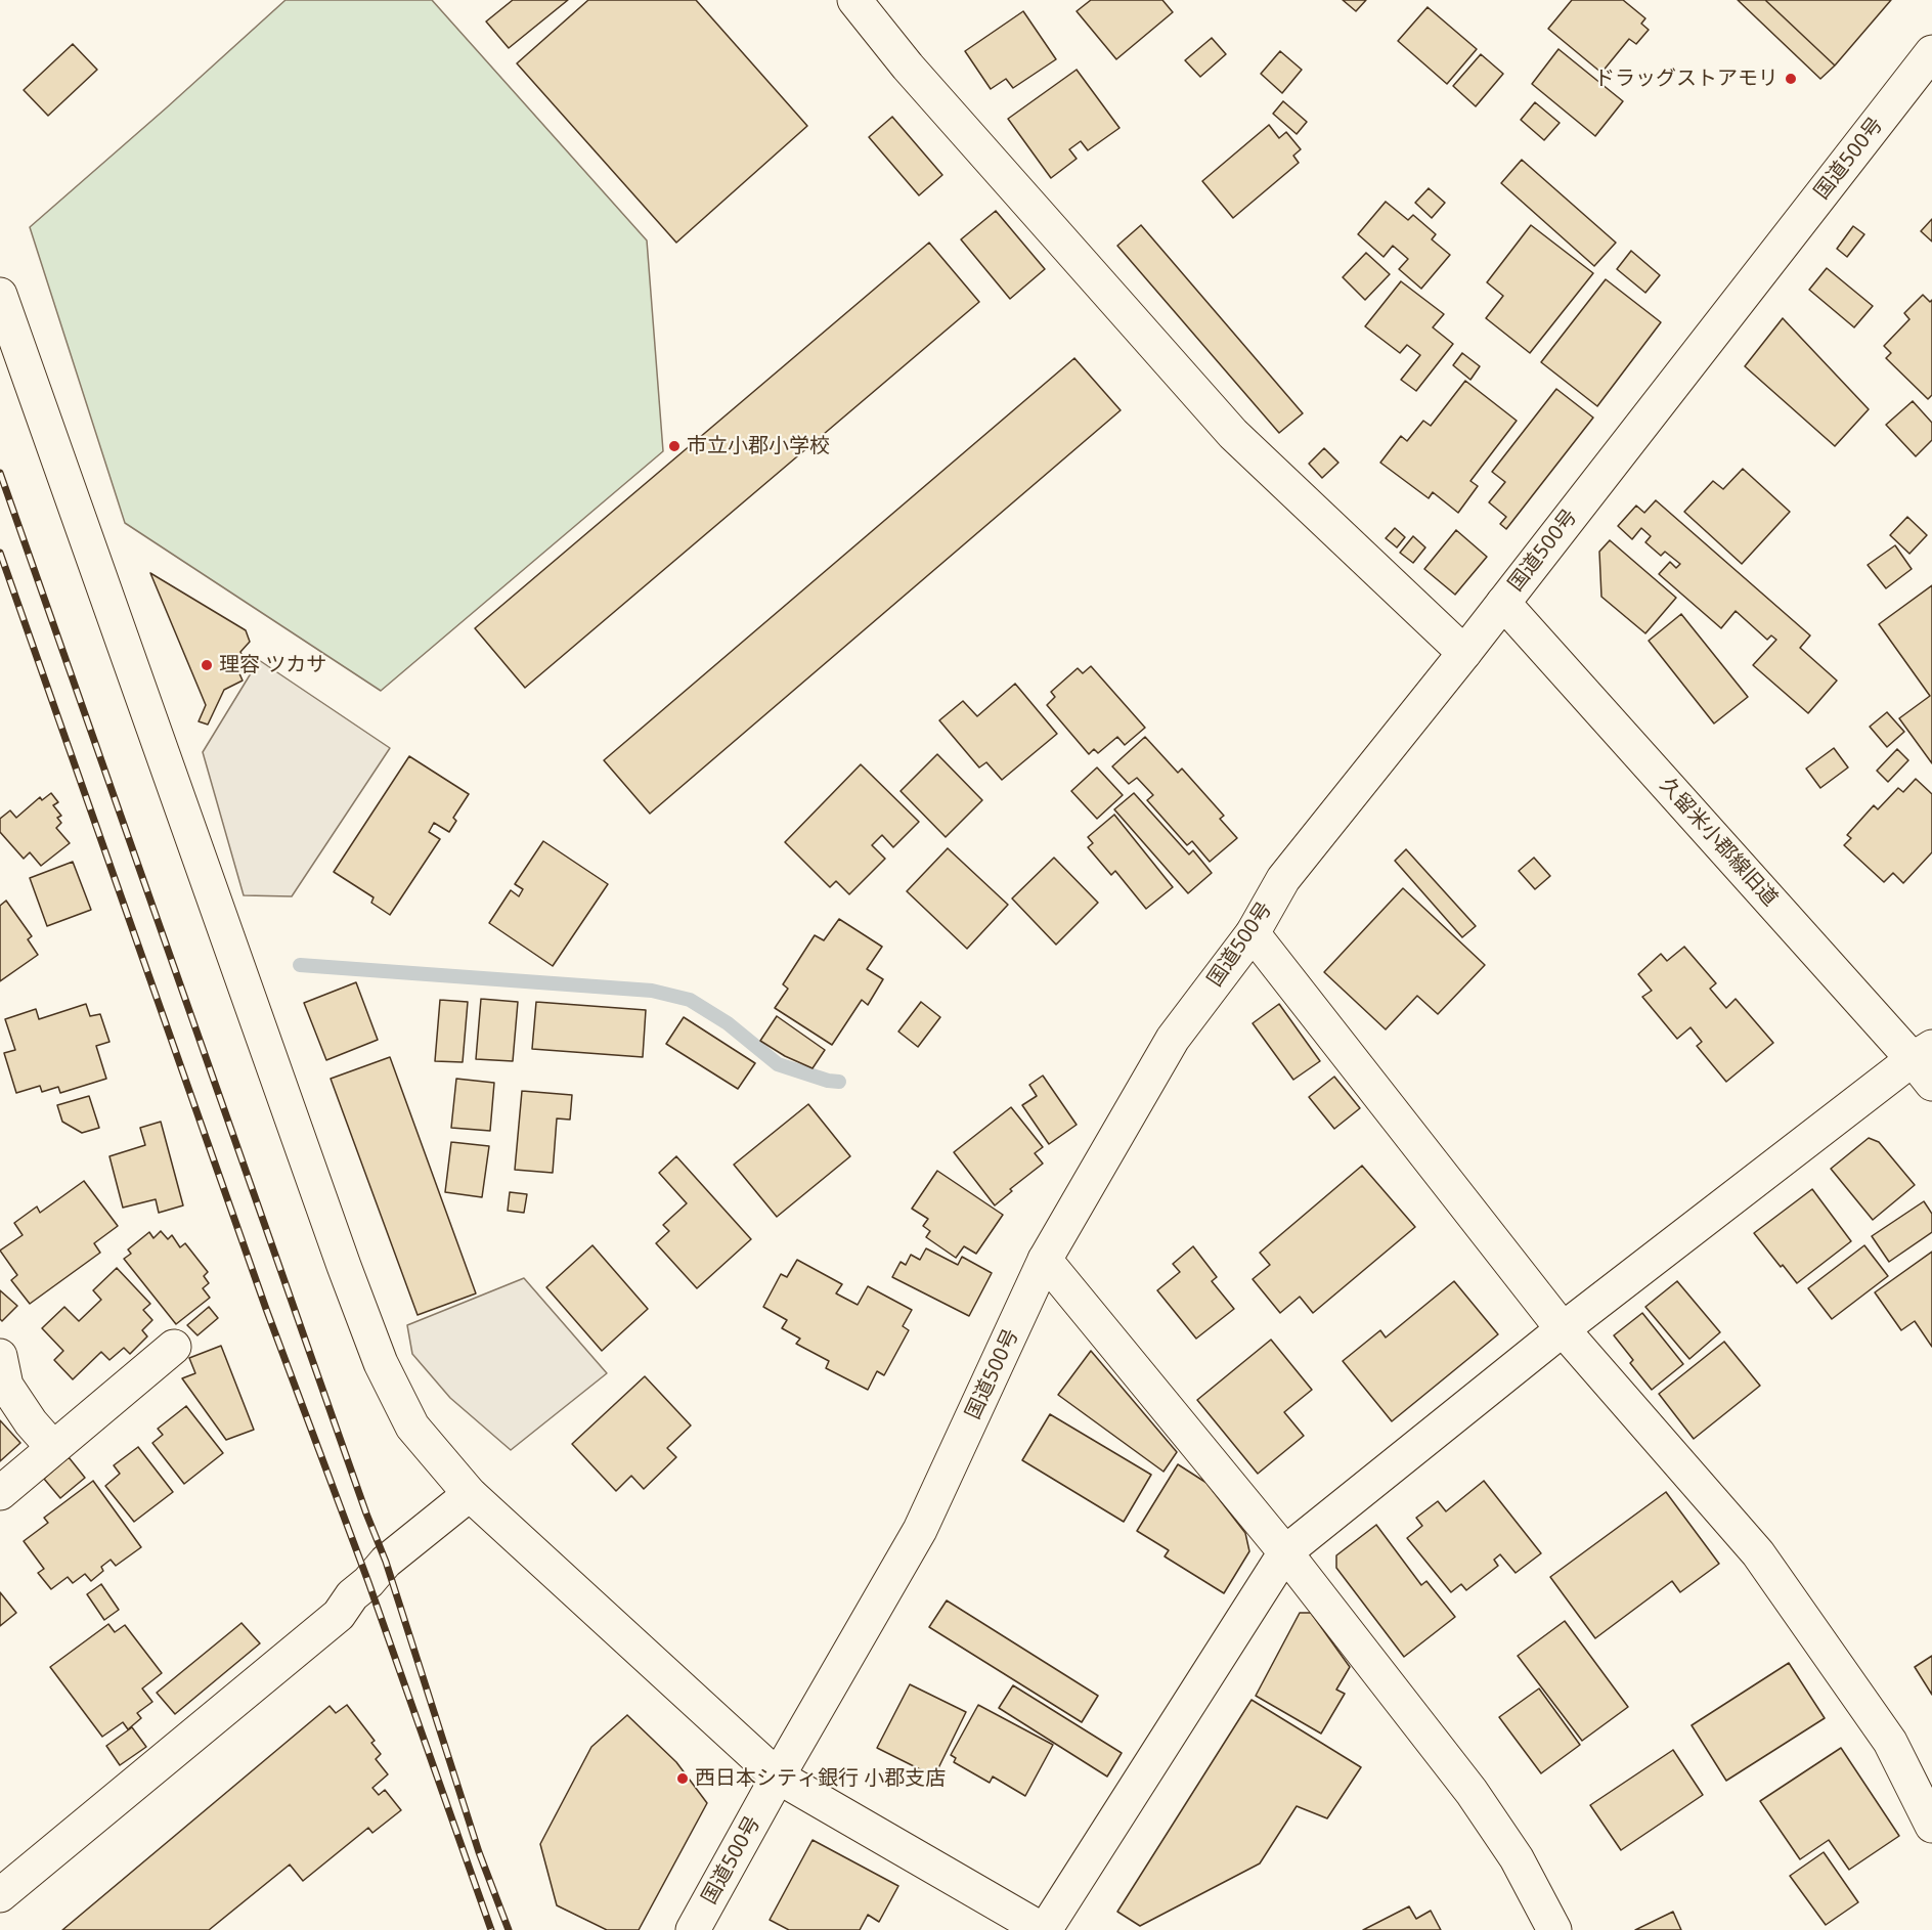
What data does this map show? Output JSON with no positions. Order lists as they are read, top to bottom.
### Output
{
  "streets": {
    "main road": ["国道500号", "久留米小郡線旧道"]
  },
  "crossings": [
    ["国道500号", "久留米小郡線旧道"]
  ],
  "places": [
    "ドラッグストアモリ",
    "市立小郡小学校",
    "理容 ツカサ",
    "西日本シティ銀行 小郡支店"
  ]
}
